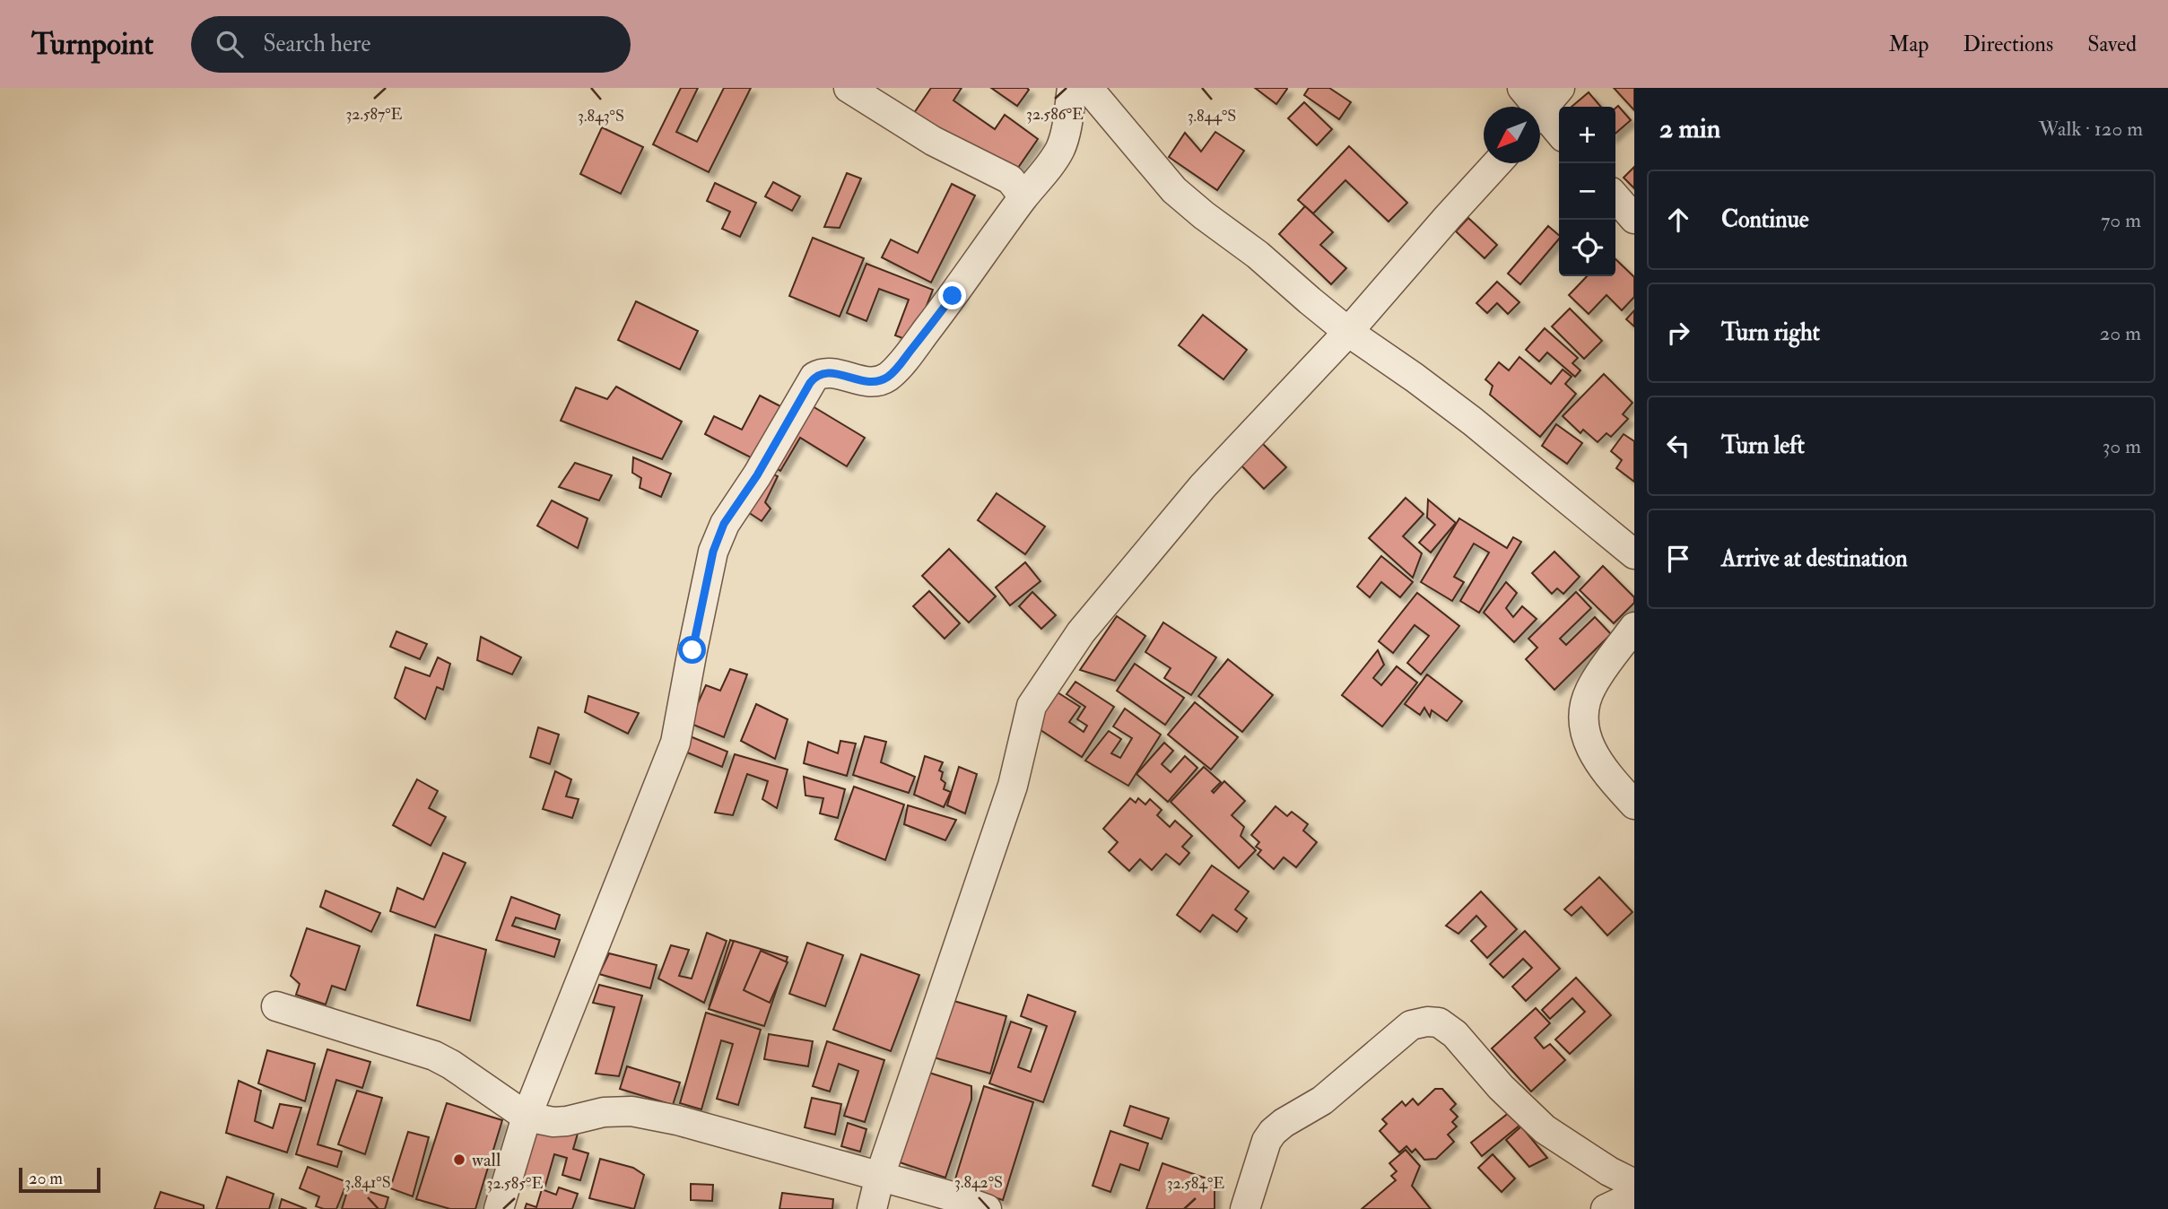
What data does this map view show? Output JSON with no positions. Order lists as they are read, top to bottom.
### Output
{
  "places": ["wall"],
  "scale_bar": "20 m",
  "north": "bottom left",
  "page": {
    "header": "Turnpoint",
    "search": "Search here",
    "nav": ["Map", "Directions", "Saved"],
    "heading": ["2 min", "Walk · 120 m"],
    "map_buttons": ["+", "−"],
    "list": [
      ["Continue", "70 m"],
      ["Turn right", "20 m"],
      ["Turn left", "30 m"],
      "Arrive at destination"
    ],
    "scale": "20 m"
  },
  "coordinates": [
    "32.587°E",
    "32.586°E",
    "3.844°S",
    "3.843°S",
    "3.841°S",
    "3.842°S",
    "32.585°E",
    "32.584°E"
  ]
}
